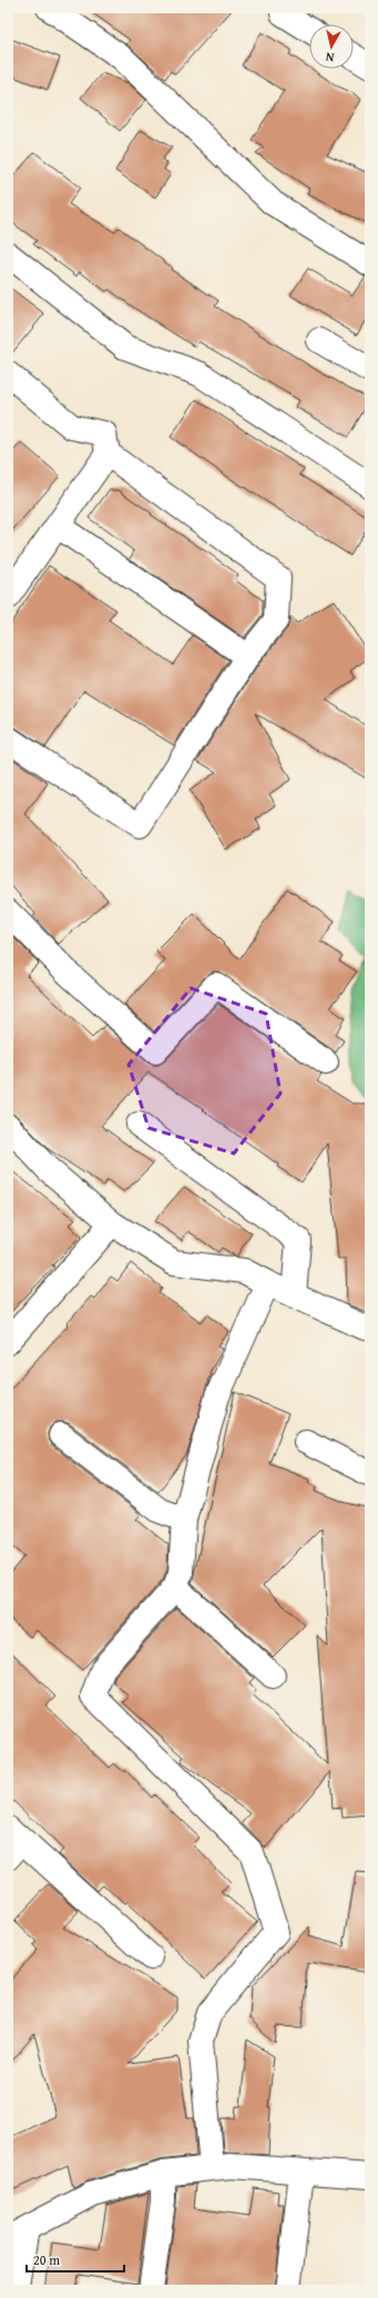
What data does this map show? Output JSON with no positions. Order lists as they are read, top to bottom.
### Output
{
  "scale_bar": "20 m",
  "north": "bottom"
}
